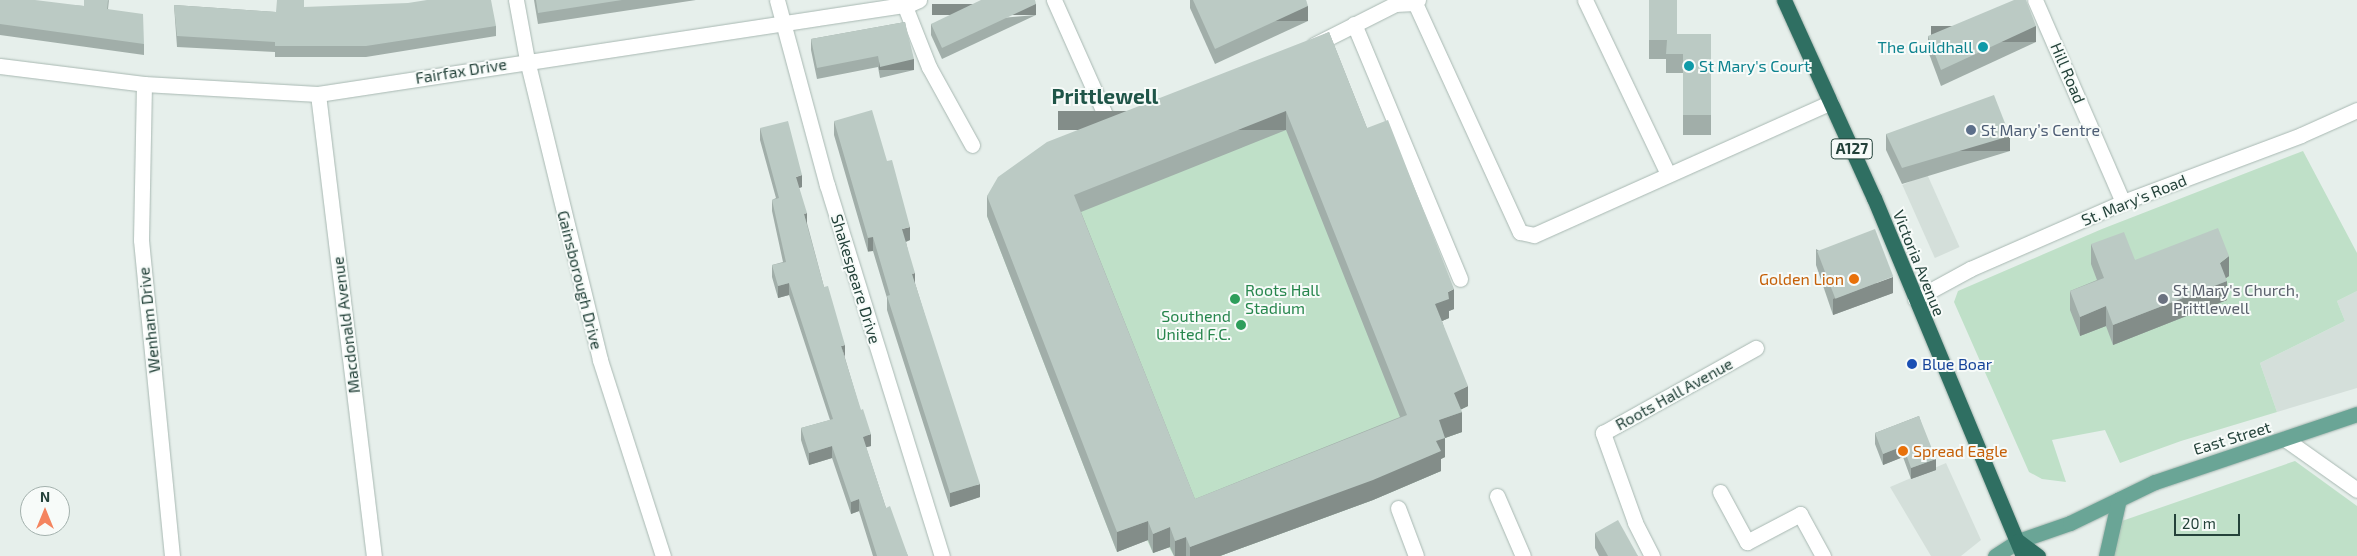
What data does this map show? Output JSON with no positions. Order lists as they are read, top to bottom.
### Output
{
  "streets": {
    "highway": ["A127", "Victoria Avenue"],
    "main road": ["East Street"],
    "street": [
      "Fairfax Drive",
      "Hill Road",
      "St. Mary's Road",
      "Shakespeare Drive",
      "Gainsborough Drive",
      "Wenham Drive",
      "Macdonald Avenue",
      "Roots Hall Avenue"
    ]
  },
  "crossings": [
    ["Fairfax Drive", "Shakespeare Drive"],
    ["Fairfax Drive", "Gainsborough Drive"],
    ["Fairfax Drive", "Wenham Drive"],
    ["Fairfax Drive", "Macdonald Avenue"],
    ["Hill Road", "St. Mary's Road"],
    ["St. Mary's Road", "Victoria Avenue"],
    ["Victoria Avenue", "East Street"]
  ],
  "districts": ["Prittlewell"],
  "places": [
    "The Guildhall",
    "St Mary's Court",
    "St Mary’s Centre",
    "Golden Lion",
    "Roots Hall Stadium",
    "St Mary's Church, Prittlewell",
    "Southend United F.C.",
    "Blue Boar",
    "Spread Eagle"
  ],
  "scale_bar": "20 m",
  "north": "top"
}
